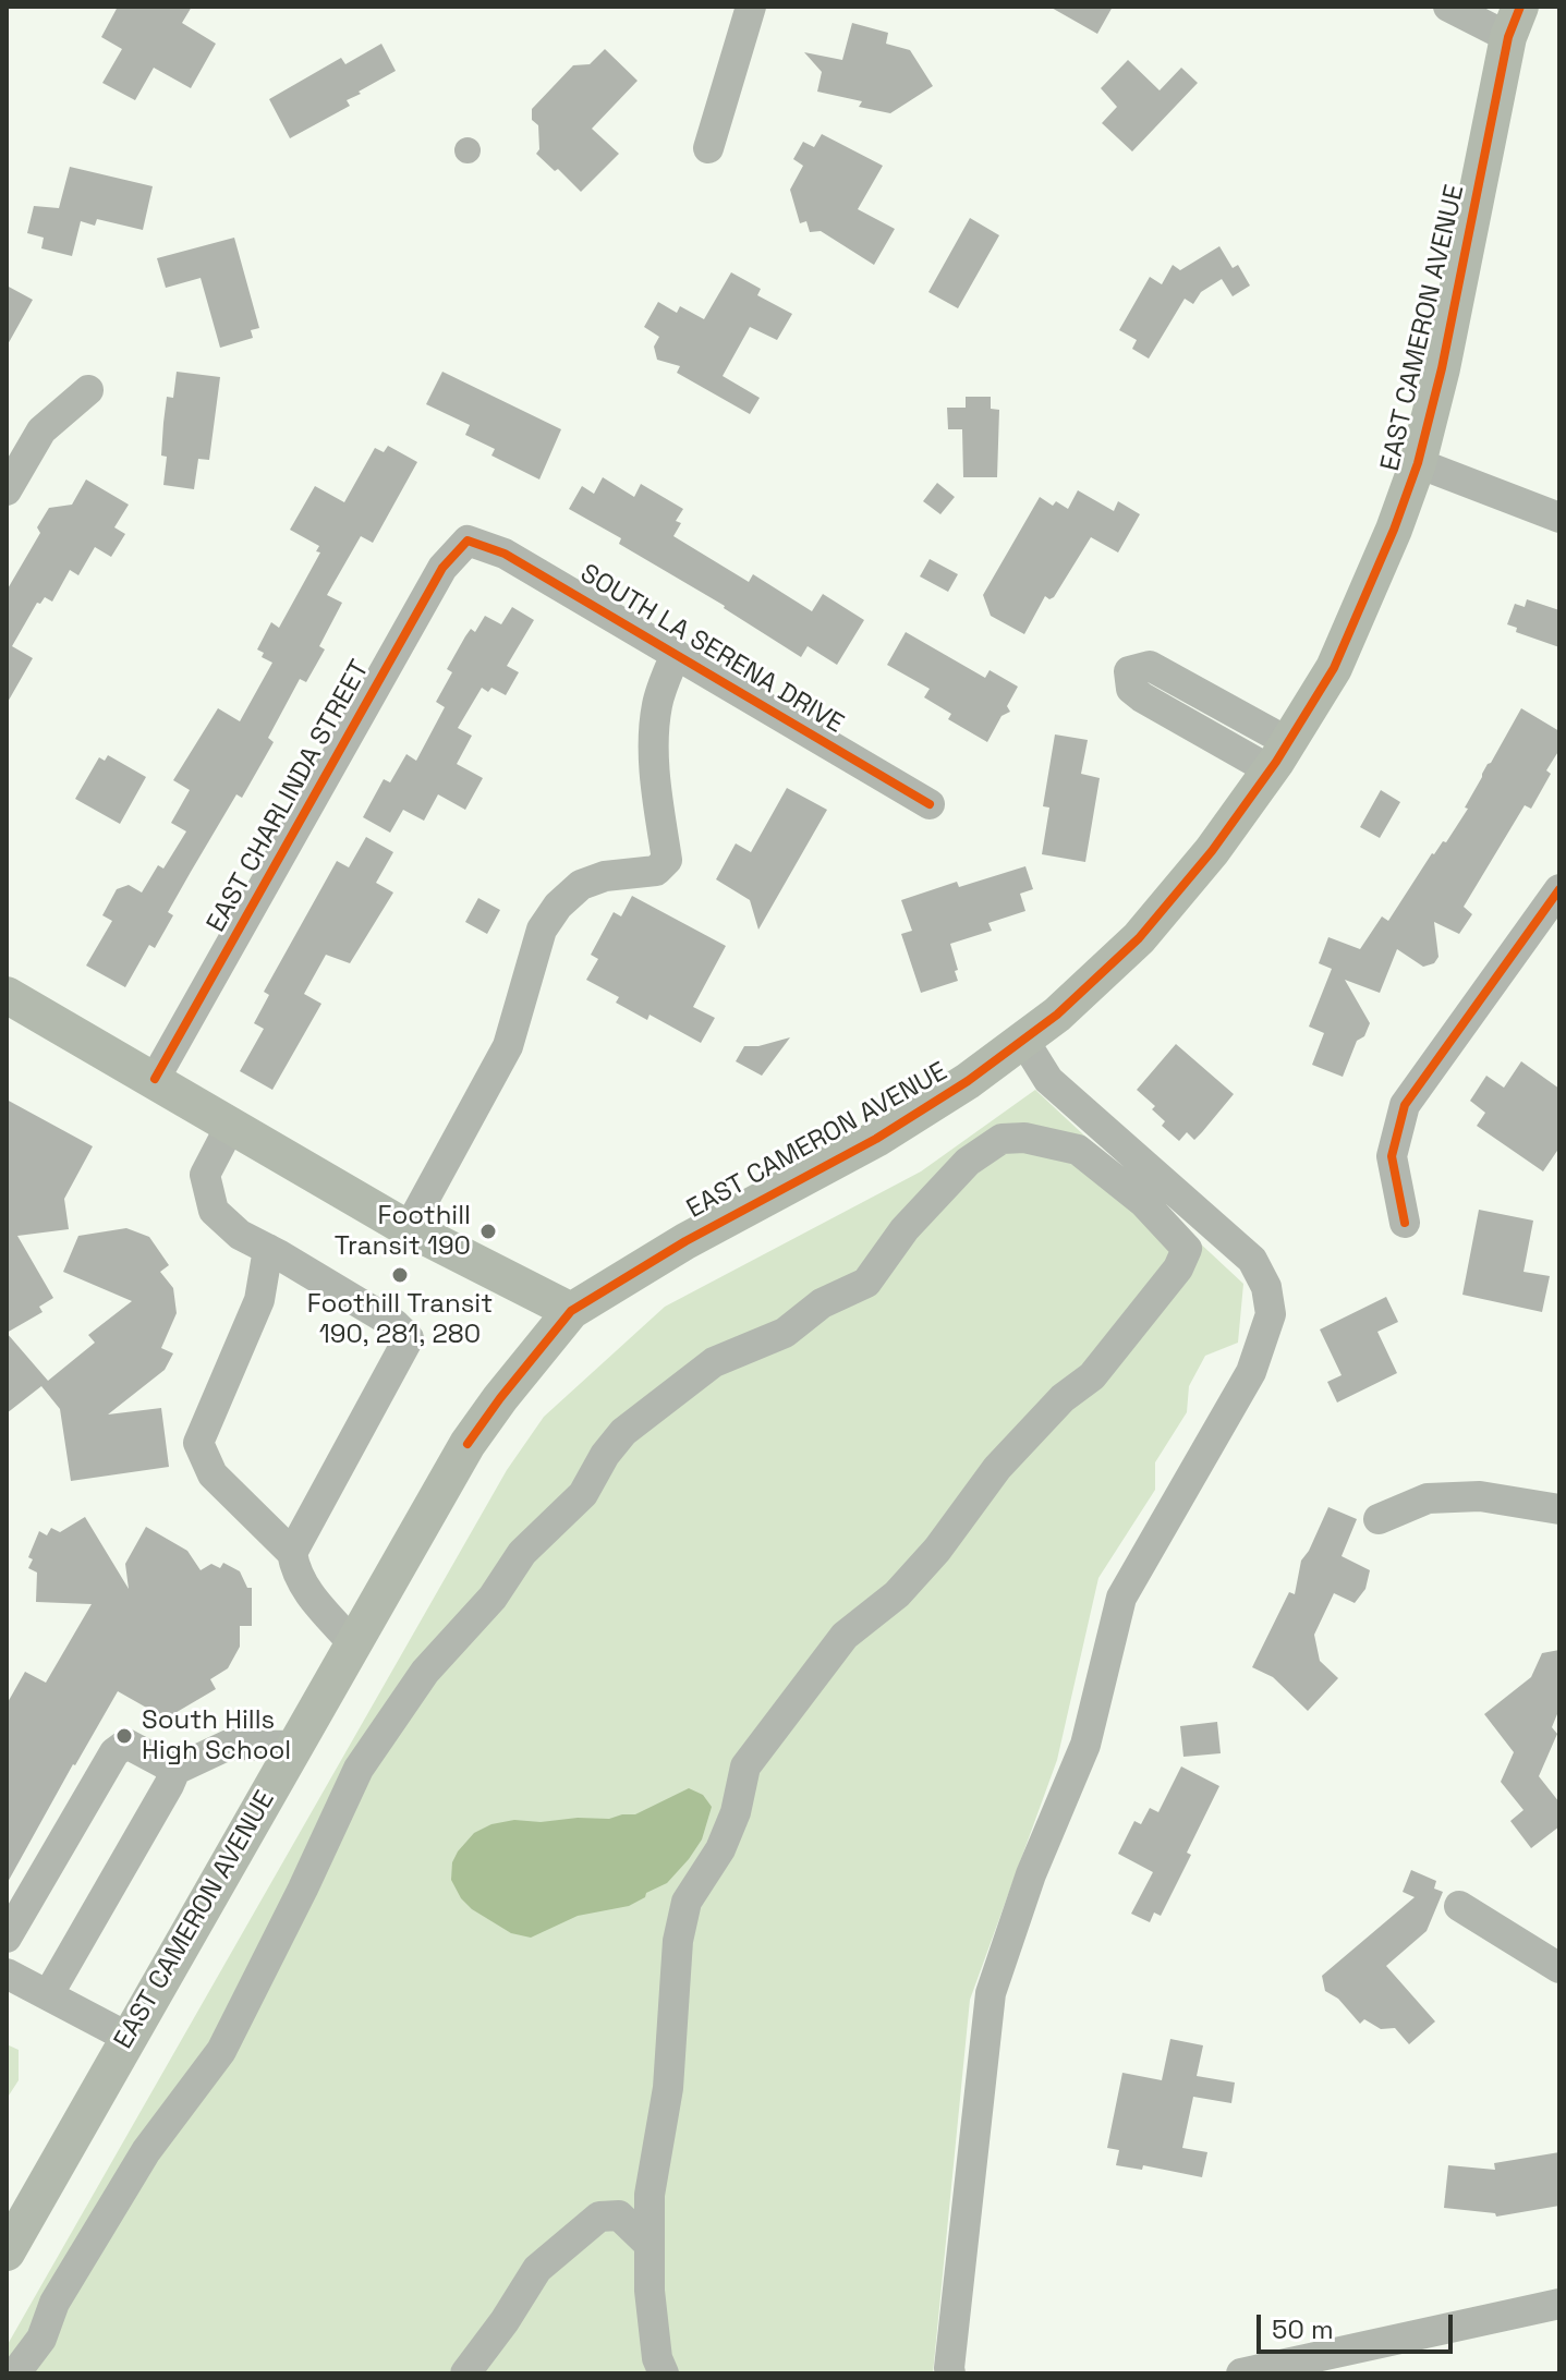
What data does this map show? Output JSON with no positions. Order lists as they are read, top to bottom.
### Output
{
  "streets": {
    "main road": ["EAST CAMERON AVENUE"],
    "street": ["SOUTH LA SERENA DRIVE", "EAST CHARLINDA STREET"]
  },
  "crossings": [
    ["SOUTH LA SERENA DRIVE", "EAST CHARLINDA STREET"]
  ],
  "places": ["Foothill Transit 190", "Foothill Transit 190, 281, 280", "South Hills High School"],
  "scale_bar": "50 m"
}
